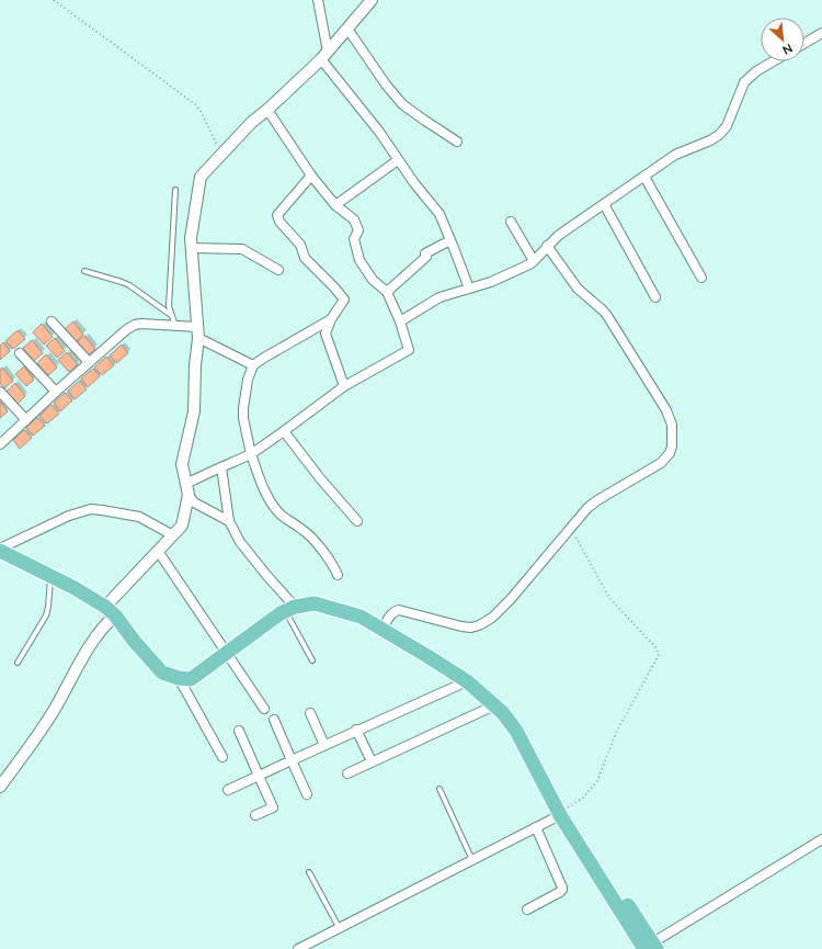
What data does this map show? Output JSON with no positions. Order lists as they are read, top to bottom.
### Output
{
  "north": "bottom right"
}
